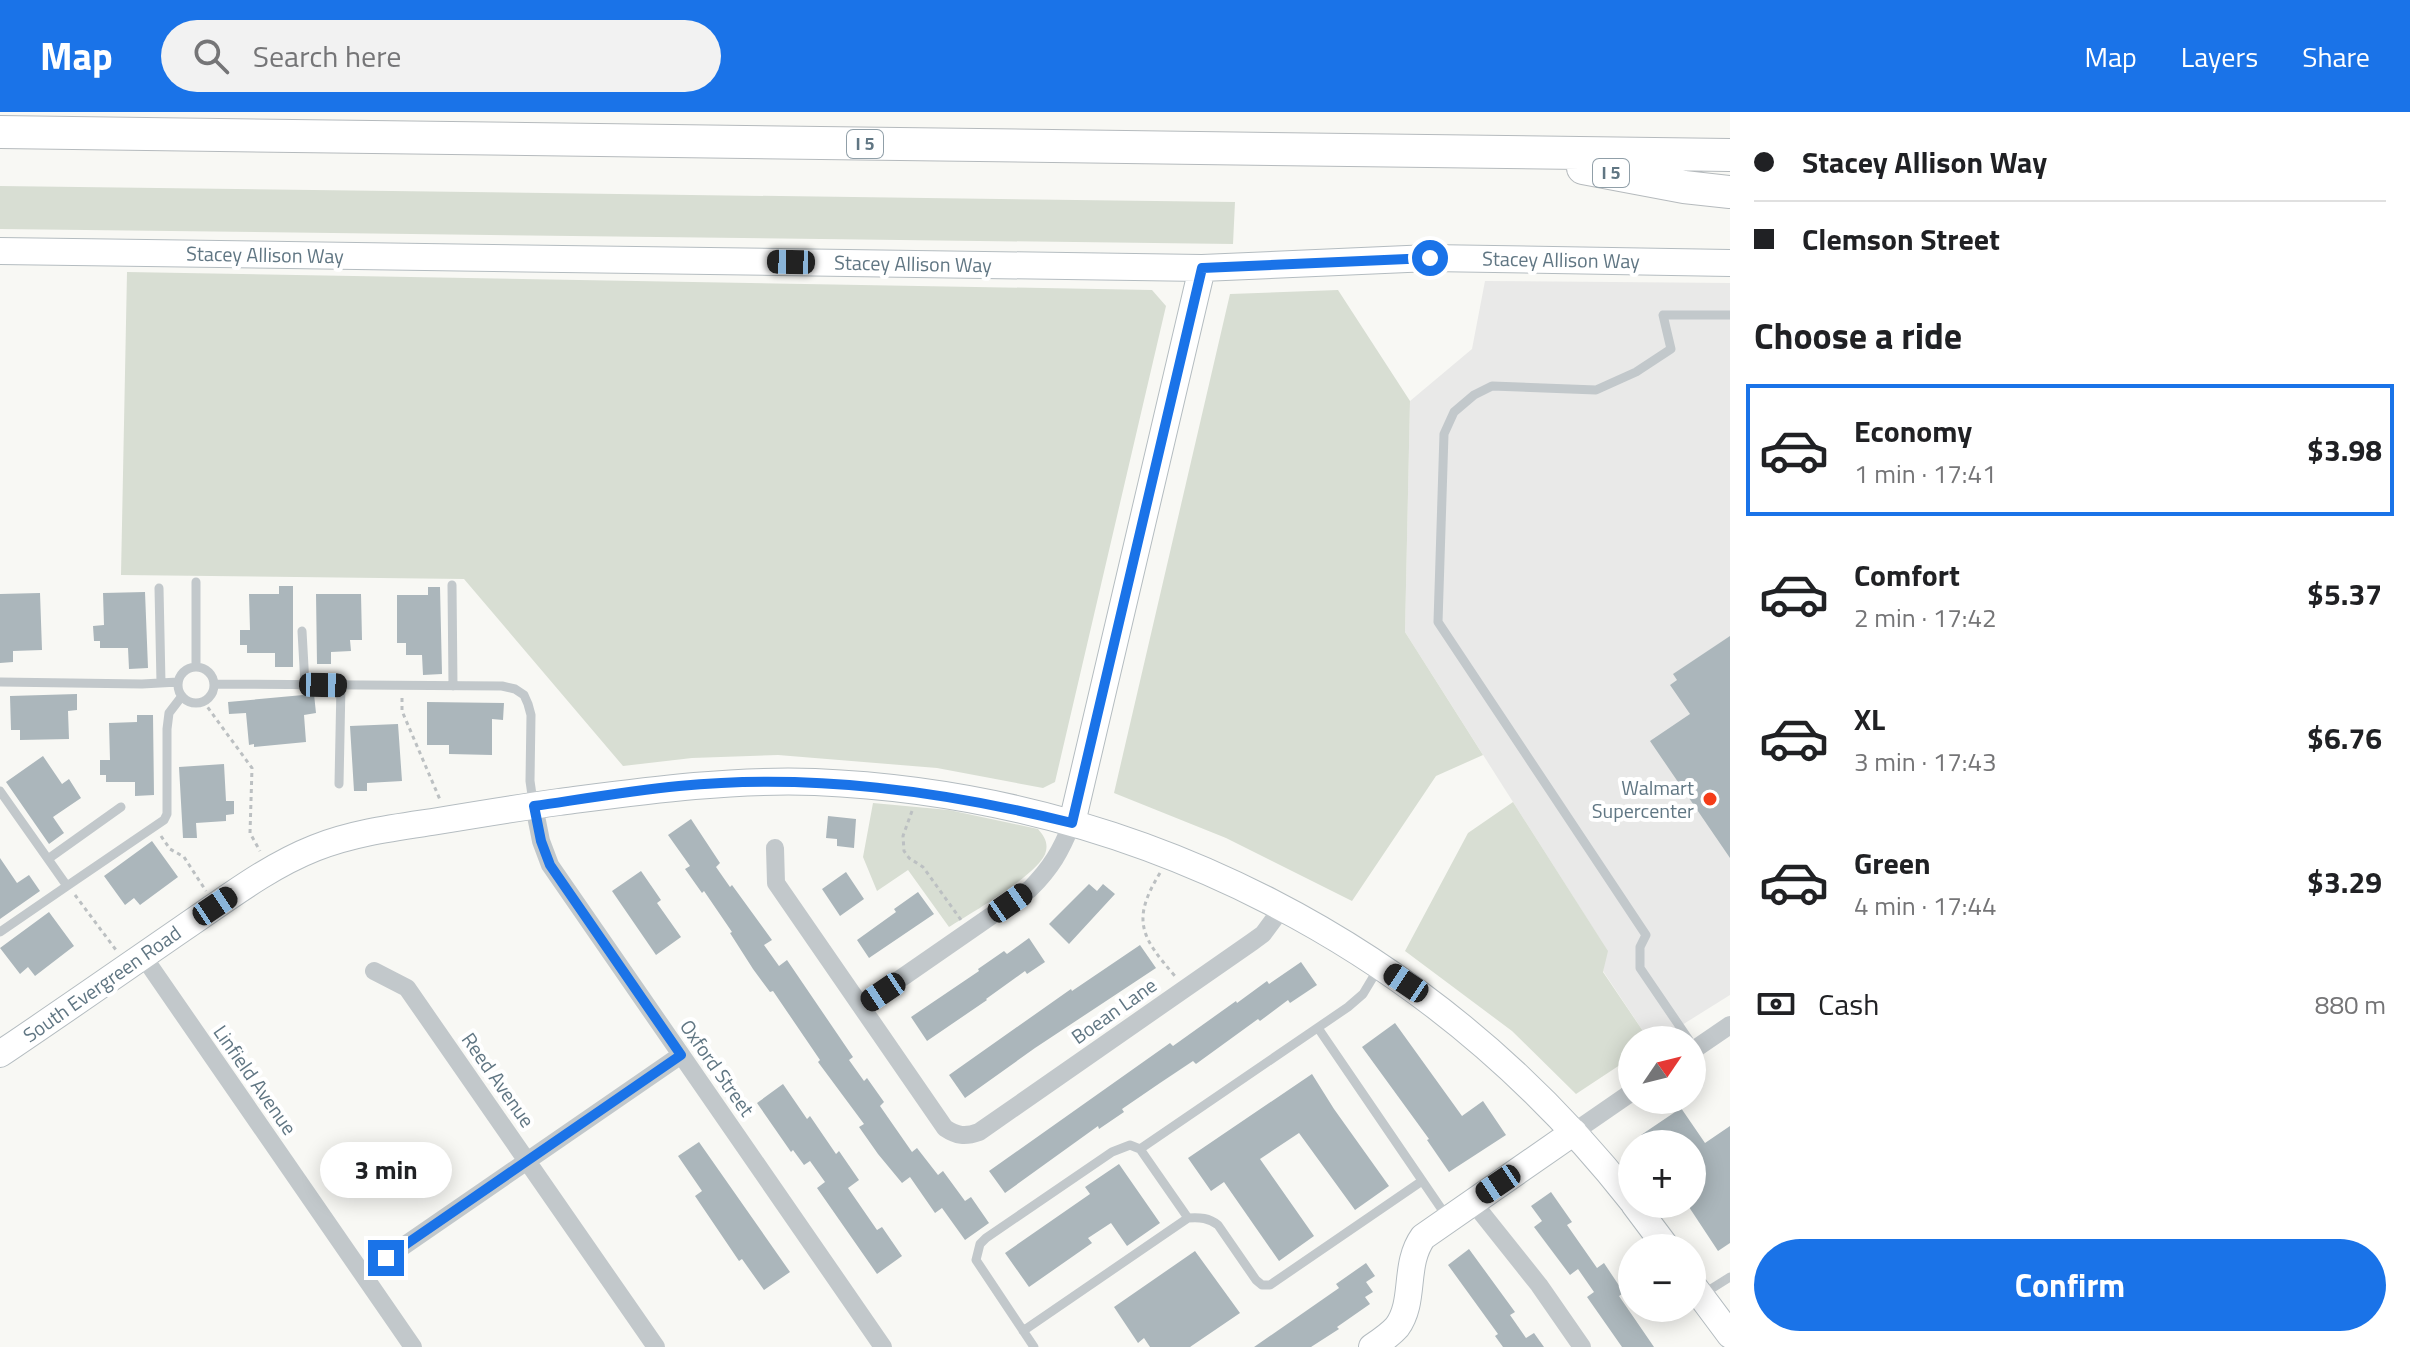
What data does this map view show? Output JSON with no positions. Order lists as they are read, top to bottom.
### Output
{
  "streets": {
    "highway": ["I 5"],
    "street": [
      "Stacey Allison Way",
      "South Evergreen Road",
      "Boean Lane",
      "Oxford Street",
      "Linfield Avenue",
      "Reed Avenue"
    ]
  },
  "crossings": [
    ["South Evergreen Road", "Boean Lane"],
    ["South Evergreen Road", "Oxford Street"],
    ["South Evergreen Road", "Linfield Avenue"]
  ],
  "places": ["Walmart Supercenter"],
  "north": "top right",
  "page": {
    "header": "Map",
    "search": "Search here",
    "nav": ["Map", "Layers", "Share"],
    "banner": ["Stacey Allison Way", "Clemson Street"],
    "heading": "Choose a ride",
    "list": [
      {
        "name": "Economy",
        "note": "1 min · 17:41",
        "value": "$3.98"
      },
      {
        "name": "Comfort",
        "note": "2 min · 17:42",
        "value": "$5.37"
      },
      {
        "name": "XL",
        "note": "3 min · 17:43",
        "value": "$6.76"
      },
      {
        "name": "Green",
        "note": "4 min · 17:44",
        "value": "$3.29"
      }
    ],
    "pay": ["Cash", "880 m"],
    "map_buttons": ["+", "−"],
    "bubble": "3 min",
    "buttons": "Confirm"
  }
}
